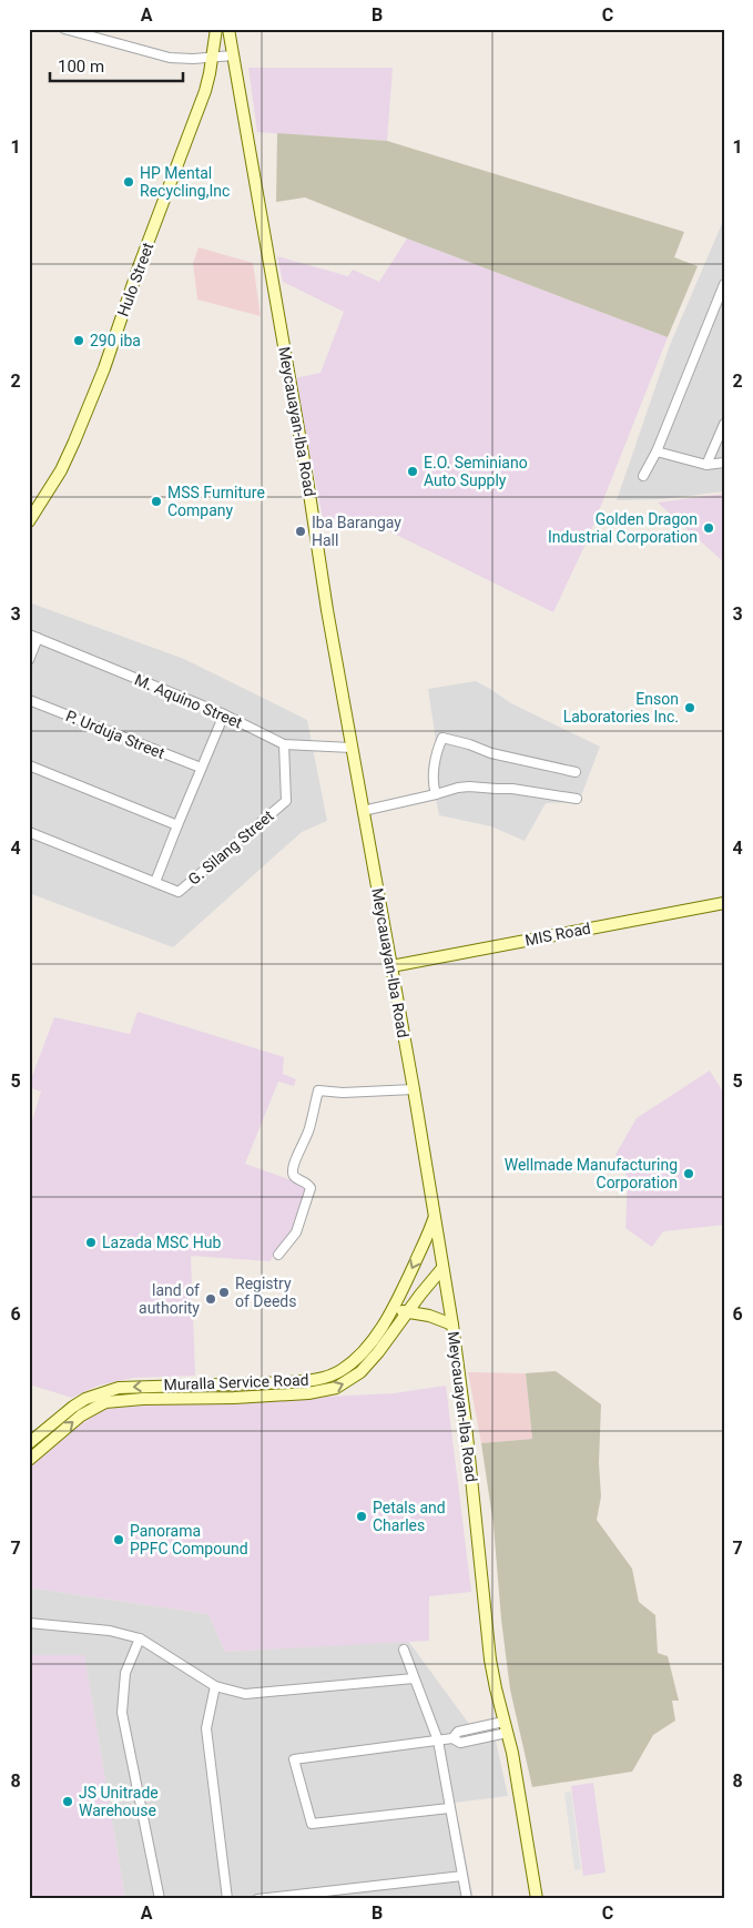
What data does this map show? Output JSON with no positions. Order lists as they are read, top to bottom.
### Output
{
  "streets": {
    "main road": [
      "Hulo Street",
      "Meycauayan-Iba Road",
      "MIS Road",
      "Muralla Service Road"
    ],
    "street": ["M. Aquino Street", "P. Urduja Street", "G. Silang Street"]
  },
  "crossings": [
    ["Meycauayan-Iba Road", "M. Aquino Street"],
    ["Meycauayan-Iba Road", "MIS Road"],
    ["Meycauayan-Iba Road", "Muralla Service Road"],
    ["M. Aquino Street", "G. Silang Street"]
  ],
  "places": [
    "HP Mental Recycling,Inc",
    "290 iba",
    "E.O. Seminiano Auto Supply",
    "MSS Furniture Company",
    "Golden Dragon Industrial Corporation",
    "Iba Barangay Hall",
    "Enson Laboratories Inc.",
    "Wellmade Manufacturing Corporation",
    "Lazada MSC Hub",
    "Registry of Deeds",
    "land of authority",
    "Petals and Charles",
    "Panorama PPFC Compound",
    "JS Unitrade Warehouse"
  ],
  "scale_bar": "100 m",
  "grid": {
    "columns": ["A", "B", "C"],
    "rows": [
      "1",
      "2",
      "3",
      "4",
      "5",
      "6",
      "7",
      "8"
    ]
  }
}
